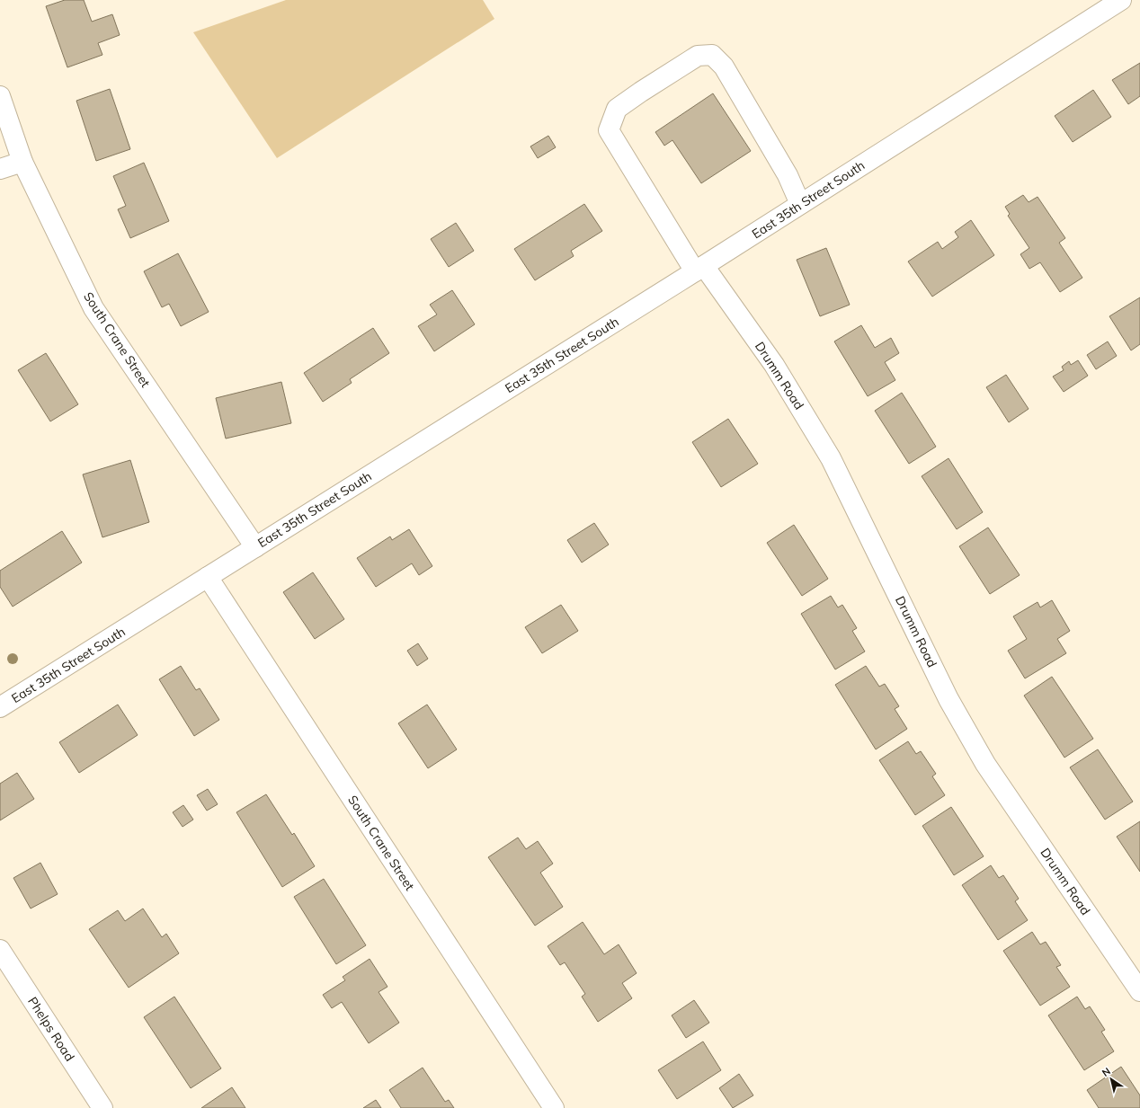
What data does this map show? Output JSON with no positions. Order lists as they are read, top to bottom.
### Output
{
  "streets": {
    "street": [
      "East 35th Street South",
      "South Crane Street",
      "Drumm Road",
      "Phelps Road"
    ]
  },
  "crossings": [
    ["East 35th Street South", "South Crane Street"],
    ["East 35th Street South", "Drumm Road"]
  ],
  "north": "top left"
}
